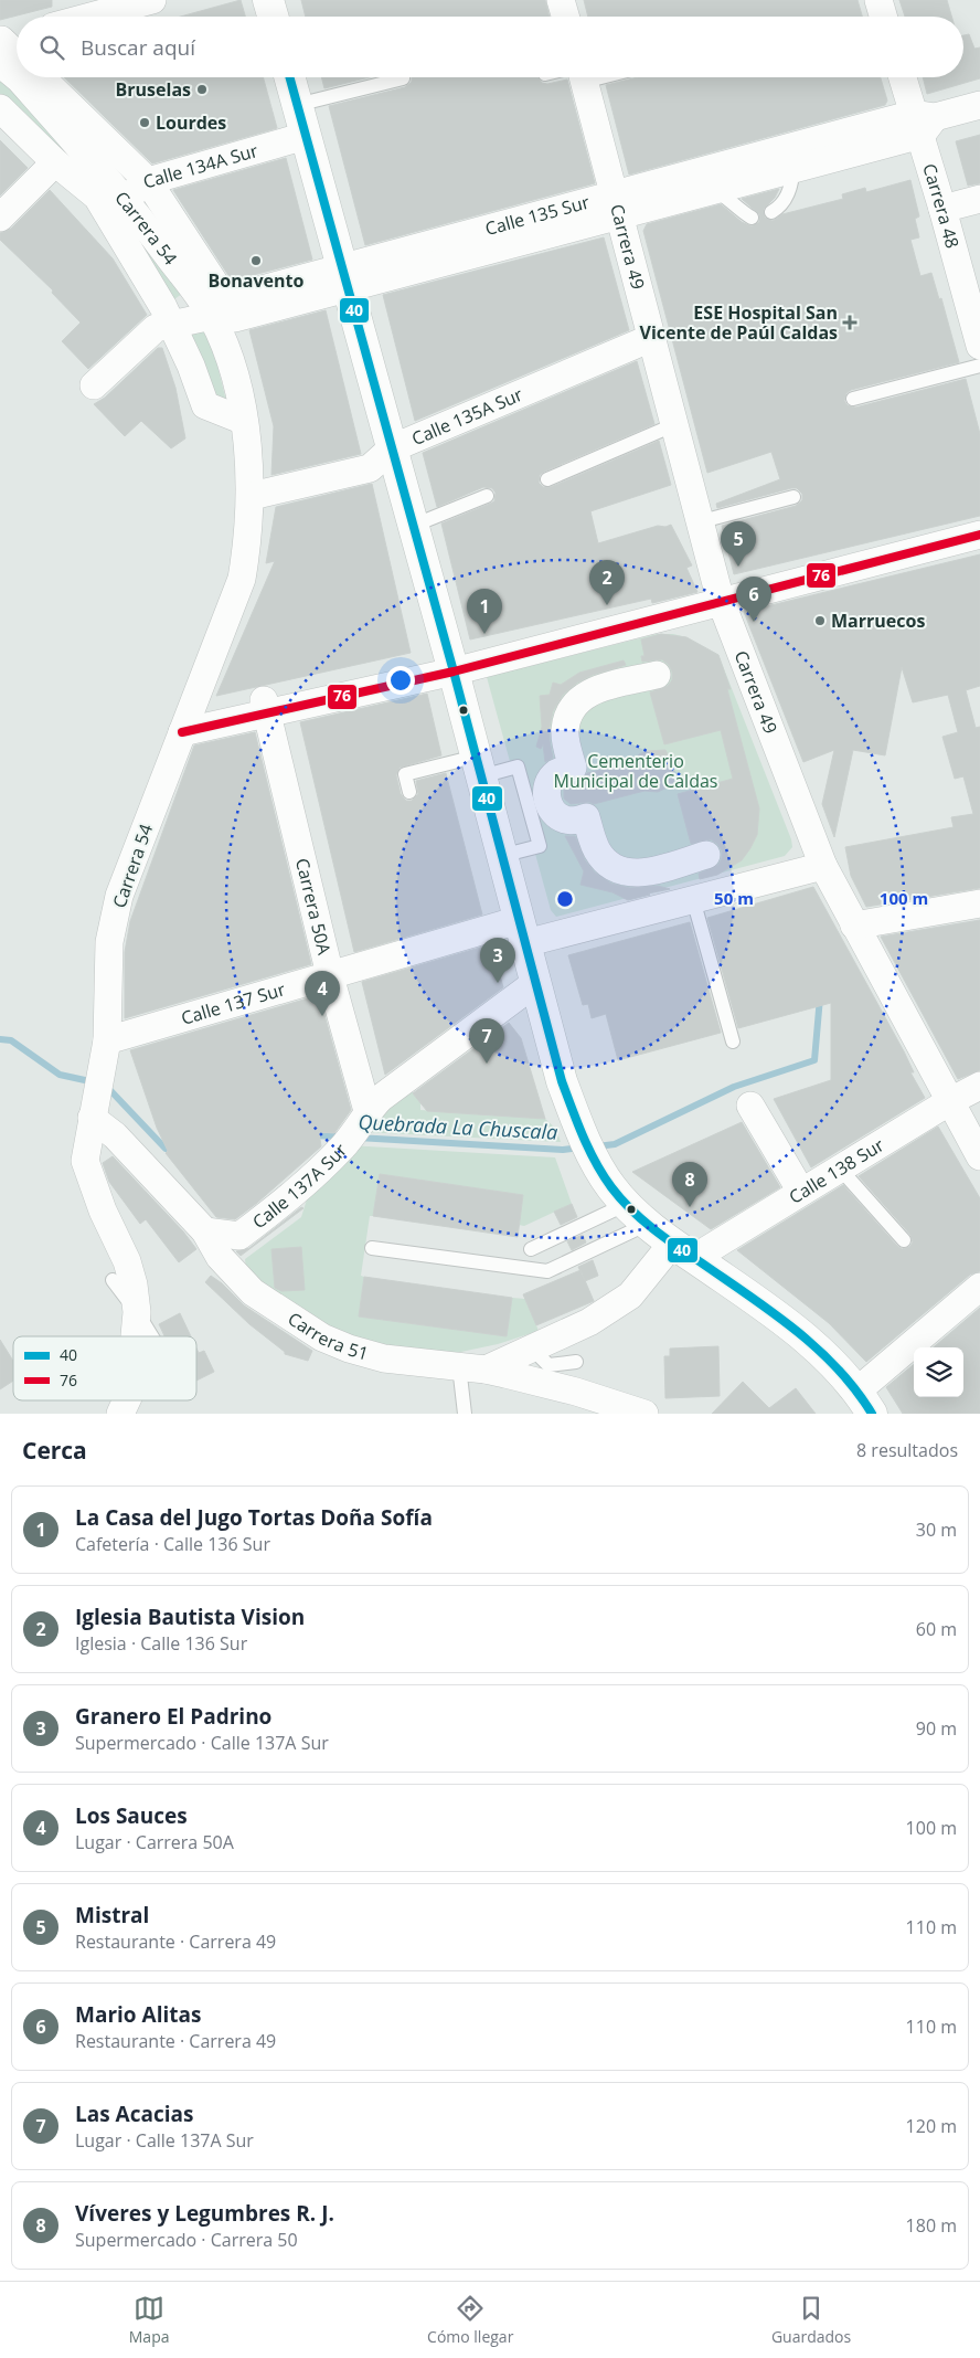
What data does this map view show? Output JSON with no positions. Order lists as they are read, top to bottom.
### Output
{
  "streets": {
    "street": [
      "Calle 134A Sur",
      "Carrera 48",
      "Calle 135 Sur",
      "Carrera 54",
      "Carrera 49",
      "Calle 135A Sur",
      "Carrera 50A",
      "Calle 137 Sur",
      "Calle 138 Sur",
      "Calle 137A Sur",
      "Carrera 51"
    ]
  },
  "crossings": [
    ["Calle 134A Sur", "Carrera 54"],
    ["Carrera 48", "Calle 135 Sur"],
    ["Calle 135 Sur", "Carrera 54"],
    ["Calle 135 Sur", "Carrera 49"],
    ["Carrera 54", "Calle 135A Sur"],
    ["Carrera 54", "Calle 137 Sur"],
    ["Carrera 54", "Carrera 51"],
    ["Carrera 49", "Calle 135A Sur"],
    ["Carrera 49", "Calle 137 Sur"],
    ["Carrera 49", "Calle 138 Sur"],
    ["Carrera 50A", "Calle 137 Sur"],
    ["Carrera 50A", "Calle 137A Sur"],
    ["Calle 138 Sur", "Carrera 51"],
    ["Calle 137A Sur", "Carrera 51"]
  ],
  "water": ["Quebrada La Chuscala"],
  "parks": ["Cementerio Municipal de Caldas"],
  "places": {
    "other": [
      "Bruselas",
      "Lourdes",
      "Bonavento",
      "Marruecos"
    ],
    "health": ["ESE Hospital San Vicente de Paúl Caldas"]
  },
  "lines": ["transit line 40", "transit line 76"],
  "legend": ["40", "76"],
  "page": {
    "search": "Buscar aquí",
    "pins": [
      "5",
      "2",
      "6",
      "1",
      "3",
      "4",
      "7",
      "8"
    ],
    "heading": ["Cerca", "8 resultados"],
    "list": [
      {
        "mark": "1",
        "name": "La Casa del Jugo Tortas Doña Sofía",
        "note": "Cafetería · Calle 136 Sur",
        "value": "30 m"
      },
      {
        "mark": "2",
        "name": "Iglesia Bautista Vision",
        "note": "Iglesia · Calle 136 Sur",
        "value": "60 m"
      },
      {
        "mark": "3",
        "name": "Granero El Padrino",
        "note": "Supermercado · Calle 137A Sur",
        "value": "90 m"
      },
      {
        "mark": "4",
        "name": "Los Sauces",
        "note": "Lugar · Carrera 50A",
        "value": "100 m"
      },
      {
        "mark": "5",
        "name": "Mistral",
        "note": "Restaurante · Carrera 49",
        "value": "110 m"
      },
      {
        "mark": "6",
        "name": "Mario Alitas",
        "note": "Restaurante · Carrera 49",
        "value": "110 m"
      },
      {
        "mark": "7",
        "name": "Las Acacias",
        "note": "Lugar · Calle 137A Sur",
        "value": "120 m"
      },
      {
        "mark": "8",
        "name": "Víveres y Legumbres R. J.",
        "note": "Supermercado · Carrera 50",
        "value": "180 m"
      }
    ],
    "nav": ["Mapa", "Cómo llegar", "Guardados"]
  },
  "rings": ["50 m", "100 m"]
}
